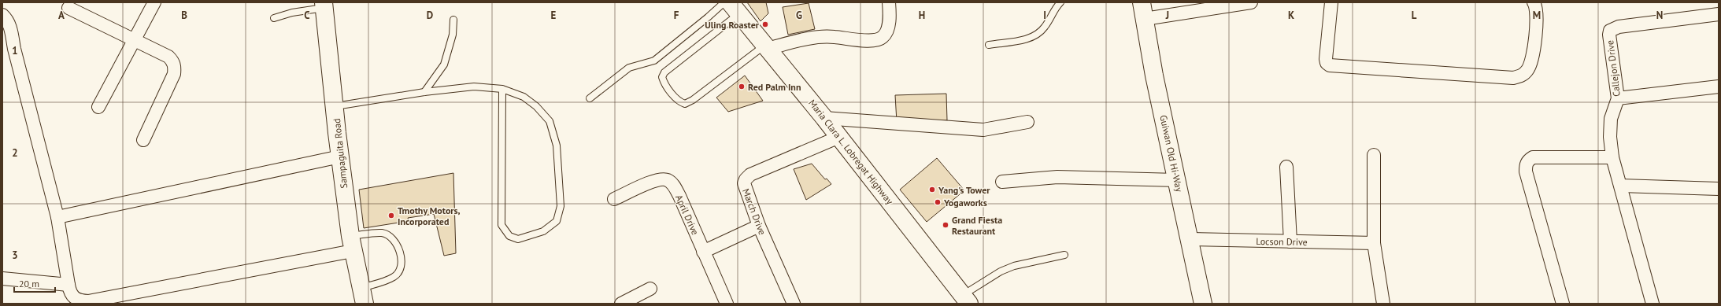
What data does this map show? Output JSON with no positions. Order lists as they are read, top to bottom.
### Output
{
  "streets": {
    "main road": ["Maria Clara L. Lobregat Highway", "Sampaguita Road", "Guiwan Old Hi-Way"],
    "street": [
      "Callejon Drive",
      "March Drive",
      "April Drive",
      "Locson Drive"
    ]
  },
  "crossings": [
    ["Maria Clara L. Lobregat Highway", "March Drive"],
    ["Guiwan Old Hi-Way", "Locson Drive"]
  ],
  "places": [
    "Uling Roaster",
    "Red Palm Inn",
    "Yang's Tower",
    "Yogaworks",
    "Tmothy Motors, Incorporated",
    "Grand Fiesta Restaurant"
  ],
  "scale_bar": "20 m",
  "grid": {
    "columns": [
      "A",
      "B",
      "C",
      "D",
      "E",
      "F",
      "G",
      "H",
      "I",
      "J",
      "K",
      "L",
      "M",
      "N"
    ],
    "rows": ["1", "2", "3"]
  }
}
